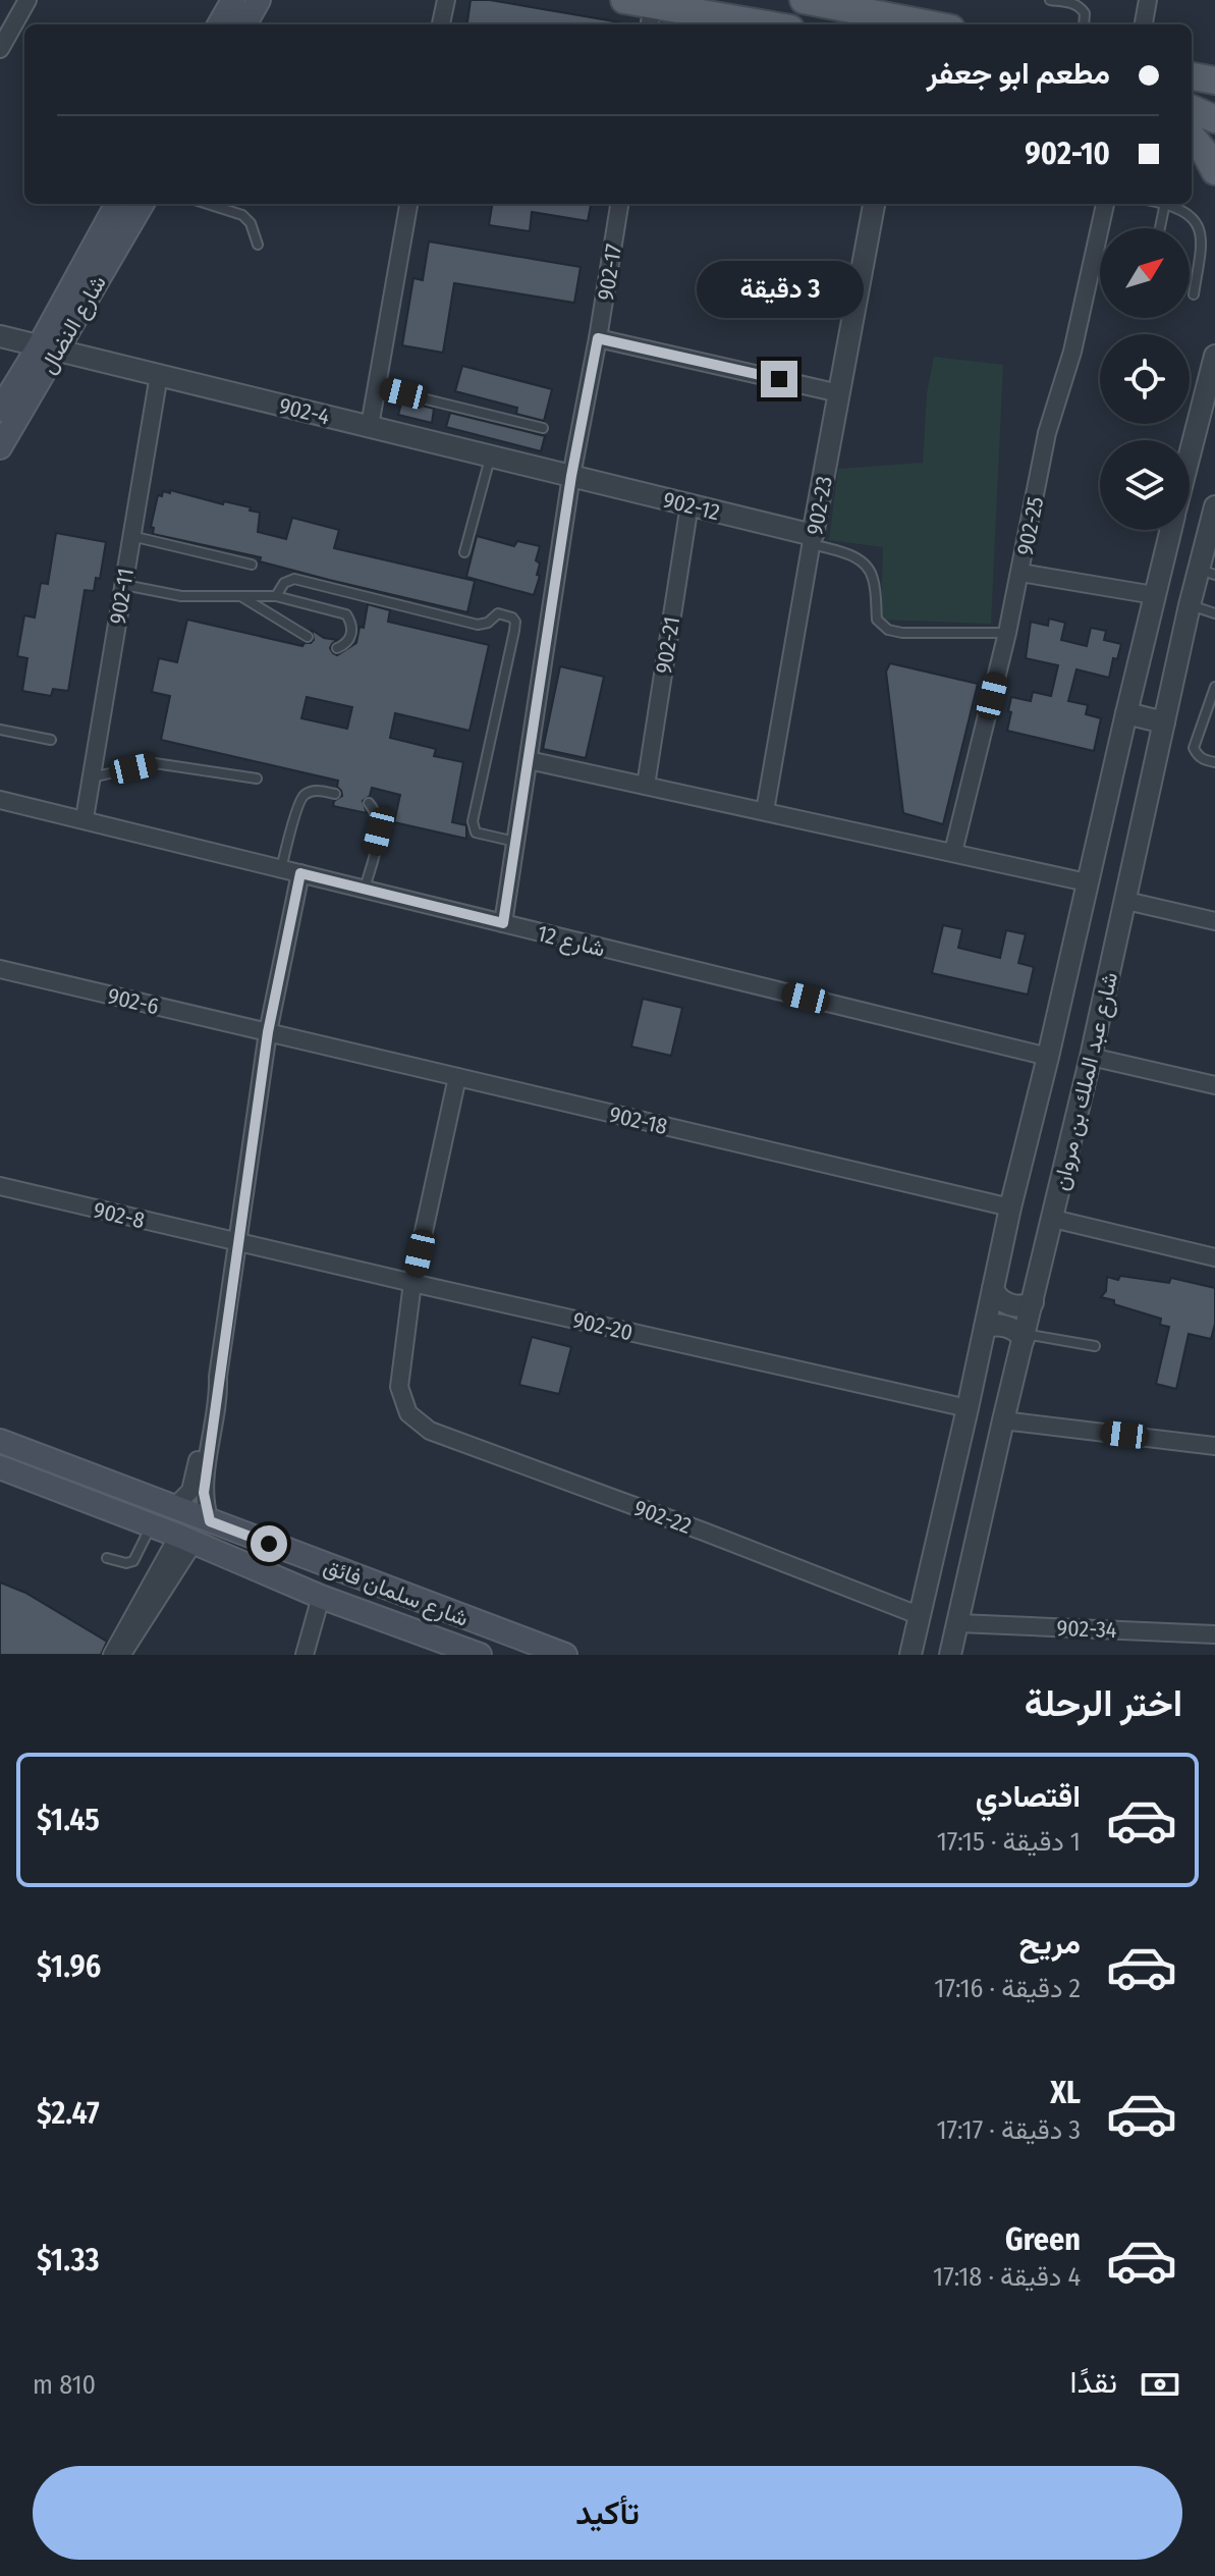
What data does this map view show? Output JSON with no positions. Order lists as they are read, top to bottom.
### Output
{
  "streets": {
    "main road": ["شارع النضال", "شارع سلمان فائق"],
    "street": [
      "902-17",
      "902-4",
      "902-12",
      "902-23",
      "902-25",
      "902-11",
      "902-21",
      "شارع 12",
      "902-6",
      "شارع عبد الملك بن مروان",
      "902-18",
      "902-8",
      "902-20",
      "902-22",
      "902-34"
    ]
  },
  "crossings": [
    ["902-17", "902-4"],
    ["902-17", "902-12"],
    ["902-17", "شارع 12"],
    ["شارع النضال", "902-4"],
    ["902-4", "902-12"],
    ["902-4", "902-11"],
    ["902-12", "902-23"],
    ["902-12", "902-21"],
    ["902-11", "شارع 12"],
    ["شارع 12", "شارع عبد الملك بن مروان"],
    ["902-6", "902-18"],
    ["شارع عبد الملك بن مروان", "902-18"],
    ["شارع عبد الملك بن مروان", "902-20"],
    ["شارع عبد الملك بن مروان", "902-22"],
    ["شارع عبد الملك بن مروان", "902-34"],
    ["902-8", "902-20"],
    ["902-20", "902-22"]
  ],
  "north": "top right",
  "page": {
    "banner": ["مطعم ابو جعفر", "902-10"],
    "bubble": "3 دقيقة",
    "heading": "اختر الرحلة",
    "list": [
      {
        "name": "اقتصادي",
        "note": "1 دقيقة · 17:15",
        "value": "$1.45"
      },
      {
        "name": "مريح",
        "note": "2 دقيقة · 17:16",
        "value": "$1.96"
      },
      {
        "name": "XL",
        "note": "3 دقيقة · 17:17",
        "value": "$2.47"
      },
      {
        "name": "Green",
        "note": "4 دقيقة · 17:18",
        "value": "$1.33"
      }
    ],
    "pay": ["نقدًا", "810 m"],
    "buttons": "تأكيد"
  }
}
